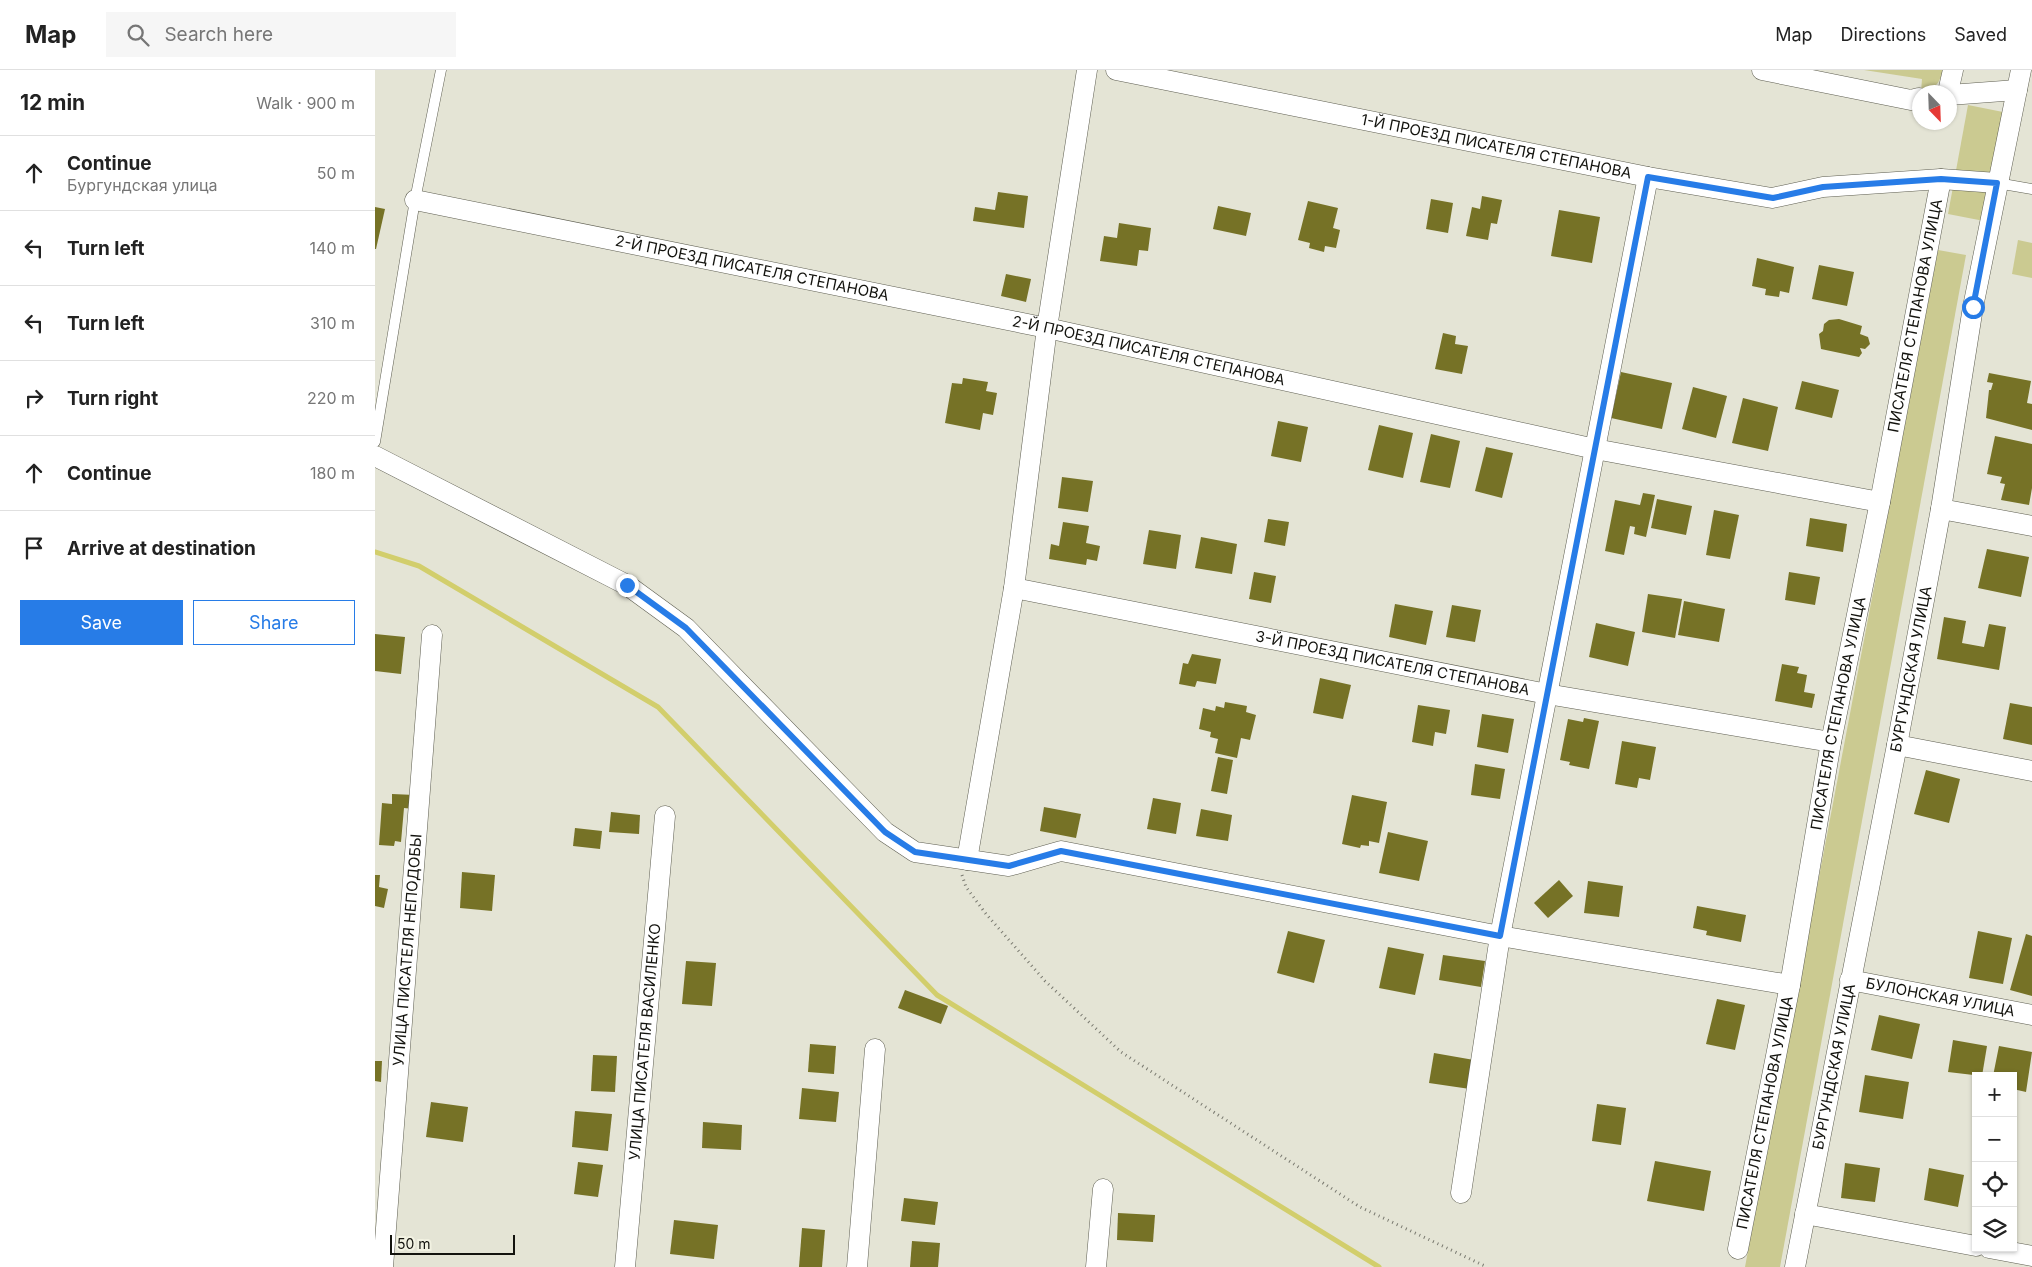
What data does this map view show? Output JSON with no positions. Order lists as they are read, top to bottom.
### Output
{
  "streets": {
    "street": [
      "1-Й ПРОЕЗД ПИСАТЕЛЯ СТЕПАНОВА",
      "2-Й ПРОЕЗД ПИСАТЕЛЯ СТЕПАНОВА",
      "ПИСАТЕЛЯ СТЕПАНОВА УЛИЦА",
      "3-Й ПРОЕЗД ПИСАТЕЛЯ СТЕПАНОВА",
      "БУРГУНДСКАЯ УЛИЦА",
      "УЛИЦА ПИСАТЕЛЯ НЕПОДОБЫ",
      "БУЛОНСКАЯ УЛИЦА",
      "УЛИЦА ПИСАТЕЛЯ ВАСИЛЕНКО"
    ]
  },
  "crossings": [
    ["1-Й ПРОЕЗД ПИСАТЕЛЯ СТЕПАНОВА", "ПИСАТЕЛЯ СТЕПАНОВА УЛИЦА"],
    ["1-Й ПРОЕЗД ПИСАТЕЛЯ СТЕПАНОВА", "БУРГУНДСКАЯ УЛИЦА"],
    ["2-Й ПРОЕЗД ПИСАТЕЛЯ СТЕПАНОВА", "ПИСАТЕЛЯ СТЕПАНОВА УЛИЦА"],
    ["ПИСАТЕЛЯ СТЕПАНОВА УЛИЦА", "3-Й ПРОЕЗД ПИСАТЕЛЯ СТЕПАНОВА"],
    ["БУРГУНДСКАЯ УЛИЦА", "БУЛОНСКАЯ УЛИЦА"]
  ],
  "scale_bar": "50 m",
  "north": "bottom right",
  "page": {
    "header": "Map",
    "search": "Search here",
    "nav": ["Map", "Directions", "Saved"],
    "heading": ["12 min", "Walk · 900 m"],
    "list": [
      ["Continue", "Бургундская улица", "50 m"],
      ["Turn left", "140 m"],
      ["Turn left", "310 m"],
      ["Turn right", "220 m"],
      ["Continue", "180 m"],
      "Arrive at destination"
    ],
    "buttons": ["Save", "Share"],
    "map_buttons": ["+", "−"],
    "scale": "50 m"
  }
}
